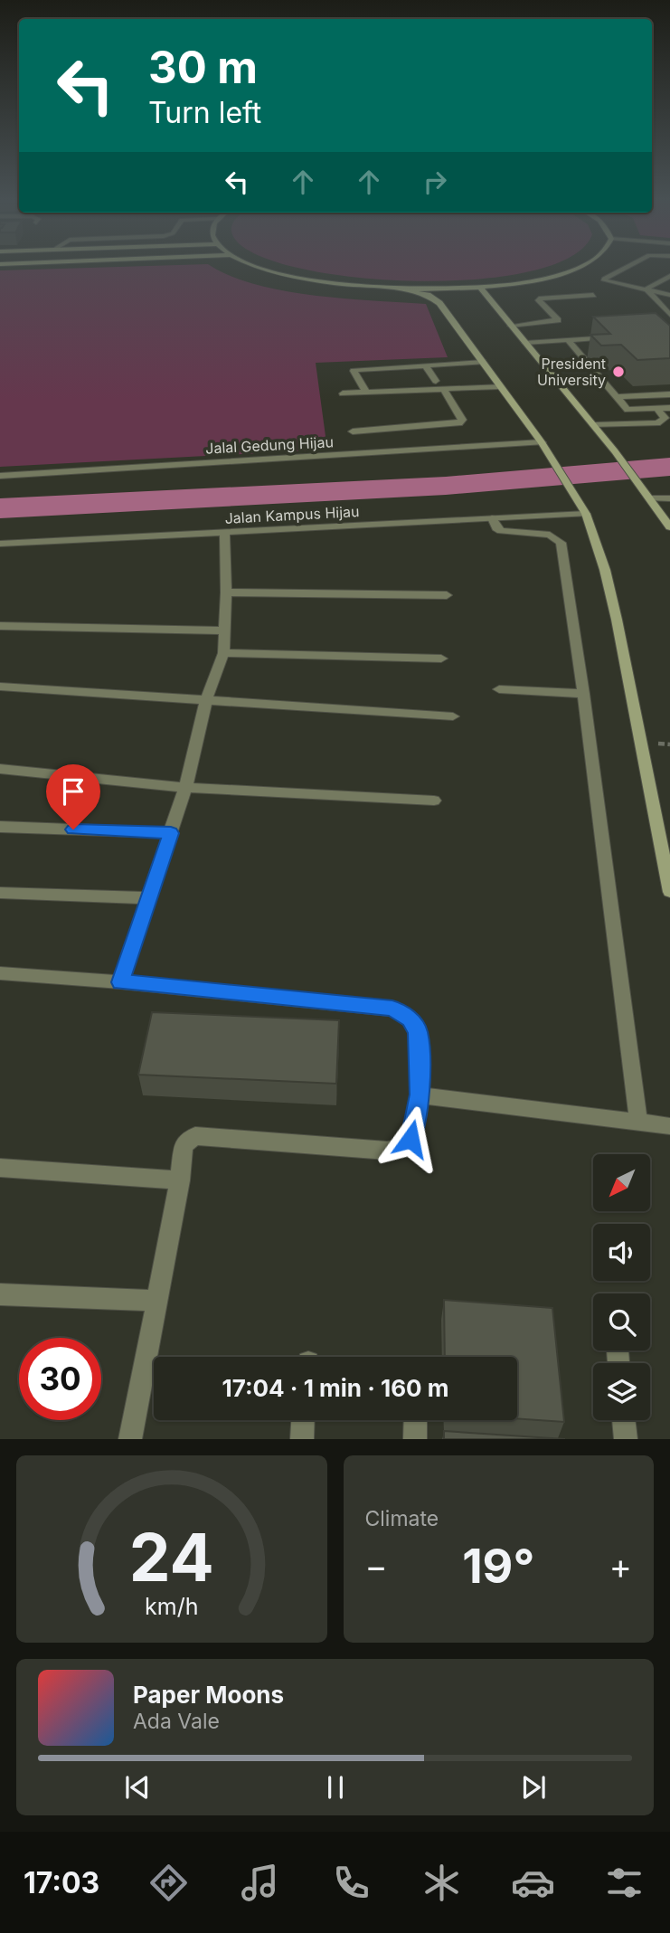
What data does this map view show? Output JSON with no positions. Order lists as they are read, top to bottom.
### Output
{
  "streets": {
    "street": ["Jalal Gedung Hijau", "Jalan Kampus Hijau"]
  },
  "places": ["President University"],
  "north": "bottom left",
  "page": {
    "turn": ["30 m", "Turn left"],
    "limit": "30",
    "trip": "17:04 · 1 min · 160 m",
    "tile": "Climate",
    "heat": ["−", "19°", "+"],
    "song": ["Paper Moons", "Ada Vale"],
    "tabs": "17:03",
    "gauge": ["24", "km/h"]
  }
}
